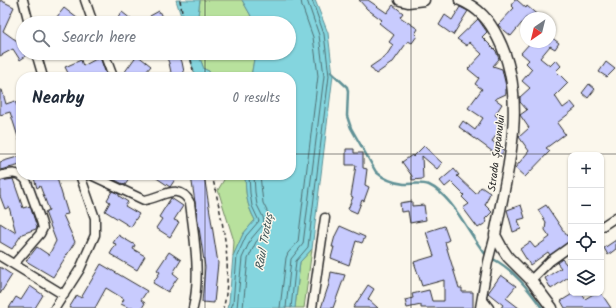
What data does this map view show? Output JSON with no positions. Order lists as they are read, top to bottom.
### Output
{
  "streets": {
    "street": ["Strada Șupanului"]
  },
  "water": ["Râul Trotuș"],
  "north": "bottom left",
  "page": {
    "search": "Search here",
    "heading": ["Nearby", "0 results"],
    "map_buttons": ["+", "−"]
  }
}
